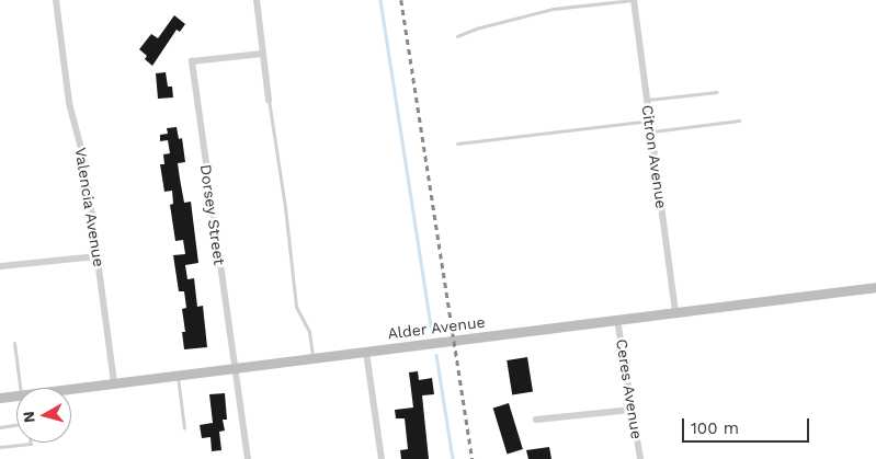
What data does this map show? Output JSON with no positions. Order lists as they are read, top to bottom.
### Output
{
  "streets": {
    "main road": ["Alder Avenue"],
    "street": [
      "Citron Avenue",
      "Valencia Avenue",
      "Dorsey Street",
      "Ceres Avenue"
    ]
  },
  "crossings": [
    ["Citron Avenue", "Alder Avenue"],
    ["Valencia Avenue", "Alder Avenue"],
    ["Dorsey Street", "Alder Avenue"],
    ["Alder Avenue", "Ceres Avenue"]
  ],
  "scale_bar": "100 m",
  "north": "left"
}
